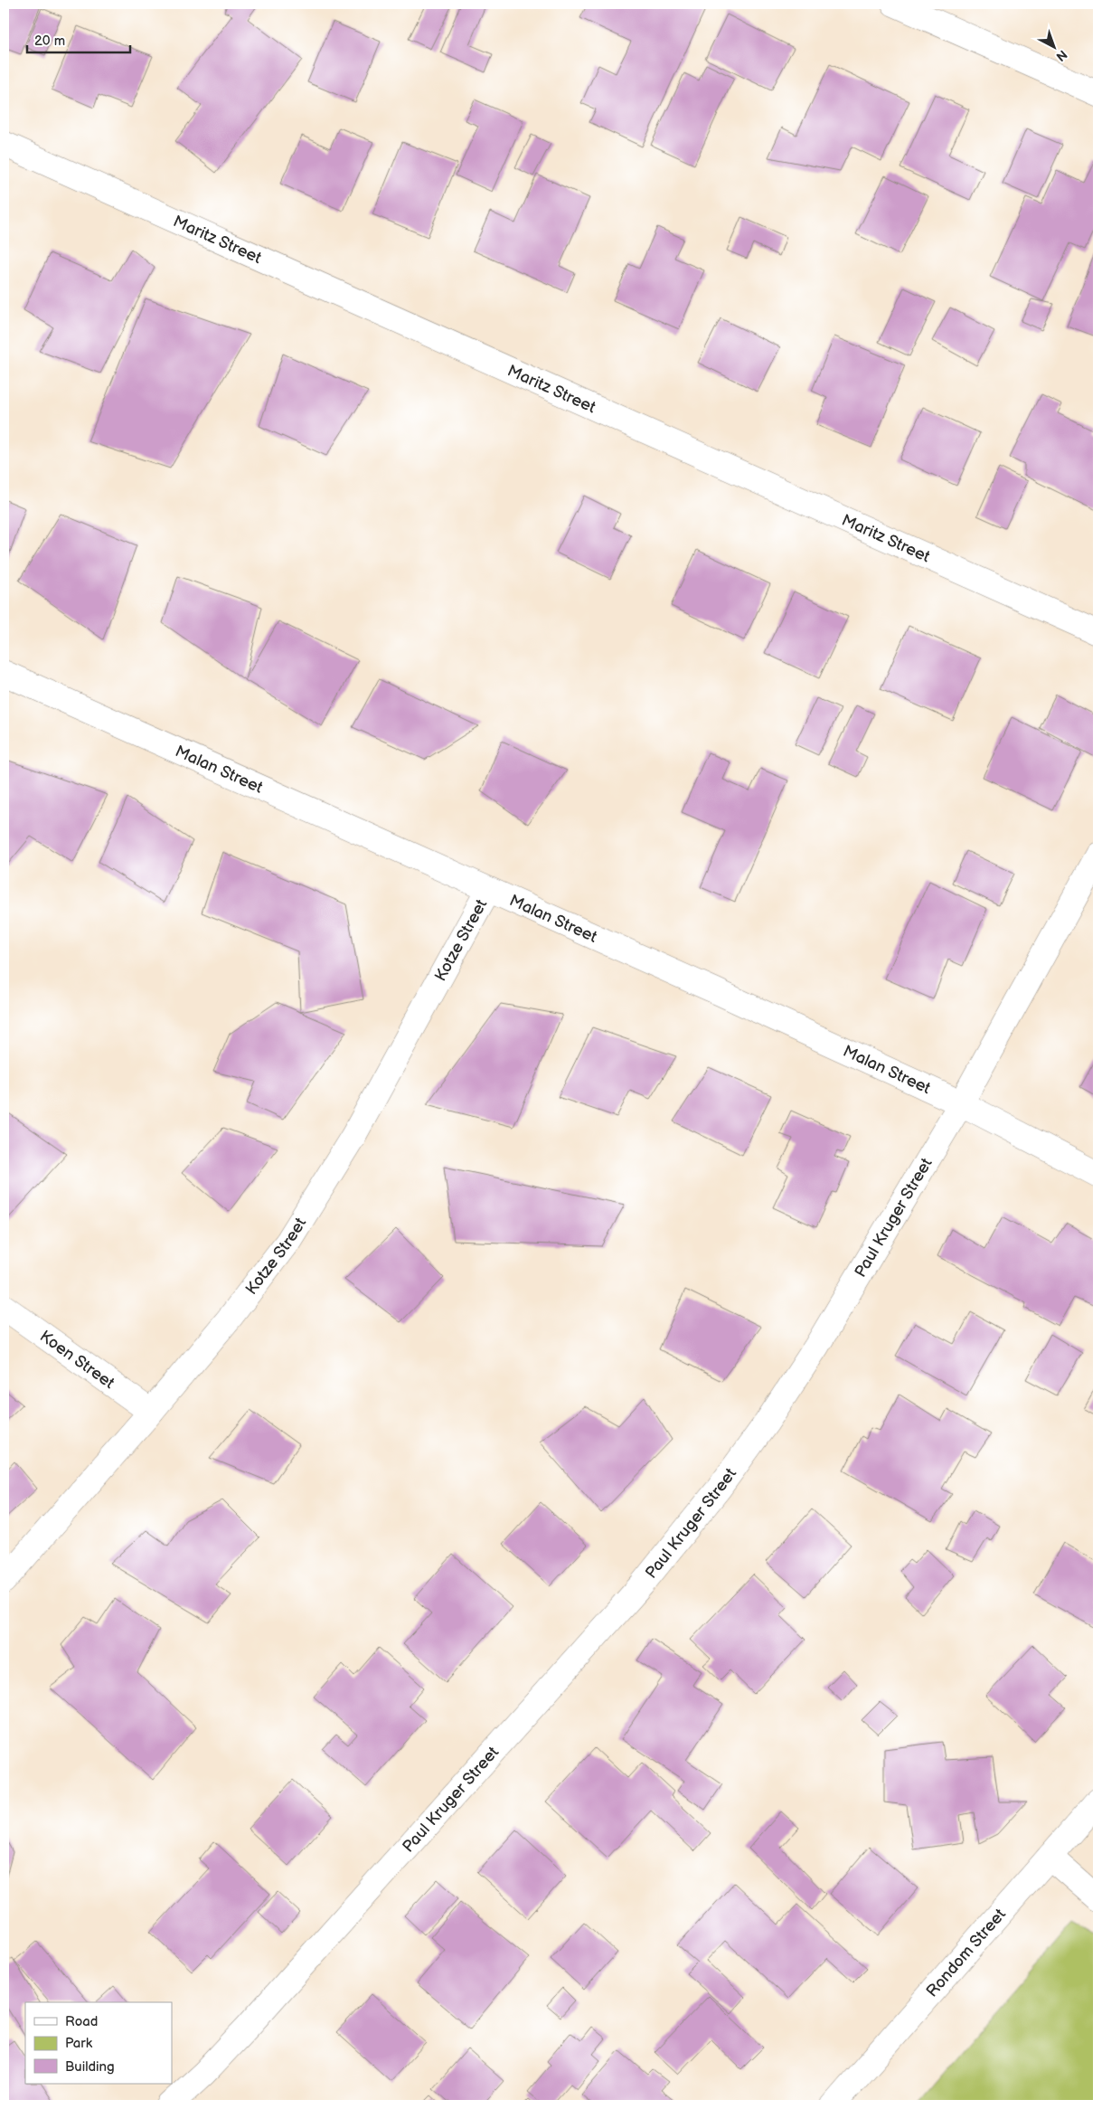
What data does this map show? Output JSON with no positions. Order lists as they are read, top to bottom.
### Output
{
  "streets": {
    "street": [
      "Maritz Street",
      "Malan Street",
      "Kotze Street",
      "Paul Kruger Street",
      "Koen Street",
      "Rondom Street"
    ]
  },
  "crossings": [
    ["Malan Street", "Kotze Street"],
    ["Malan Street", "Paul Kruger Street"],
    ["Kotze Street", "Koen Street"]
  ],
  "legend": ["Road", "Park", "Building"],
  "scale_bar": "20 m",
  "north": "bottom right"
}
